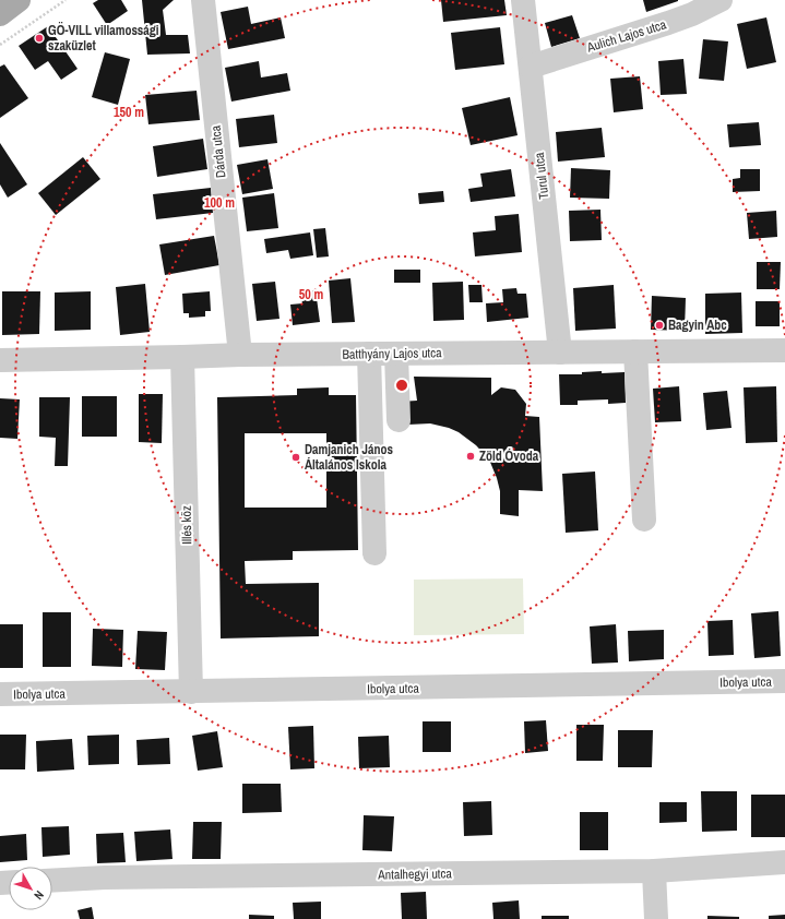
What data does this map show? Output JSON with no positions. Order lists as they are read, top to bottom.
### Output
{
  "streets": {
    "street": [
      "Aulich Lajos utca",
      "Dárda utca",
      "Turul utca",
      "Batthyány Lajos utca",
      "Illés köz",
      "Ibolya utca",
      "Antalhegyi utca"
    ]
  },
  "crossings": [
    ["Aulich Lajos utca", "Turul utca"],
    ["Dárda utca", "Batthyány Lajos utca"],
    ["Turul utca", "Batthyány Lajos utca"],
    ["Batthyány Lajos utca", "Illés köz"],
    ["Illés köz", "Ibolya utca"]
  ],
  "places": [
    "GÖ-VILL villamossági szaküzlet",
    "Bagyin Abc",
    "Zöld Óvoda",
    "Damjanich János Általános Iskola"
  ],
  "north": "bottom right",
  "rings": ["150 m", "100 m", "50 m"]
}
